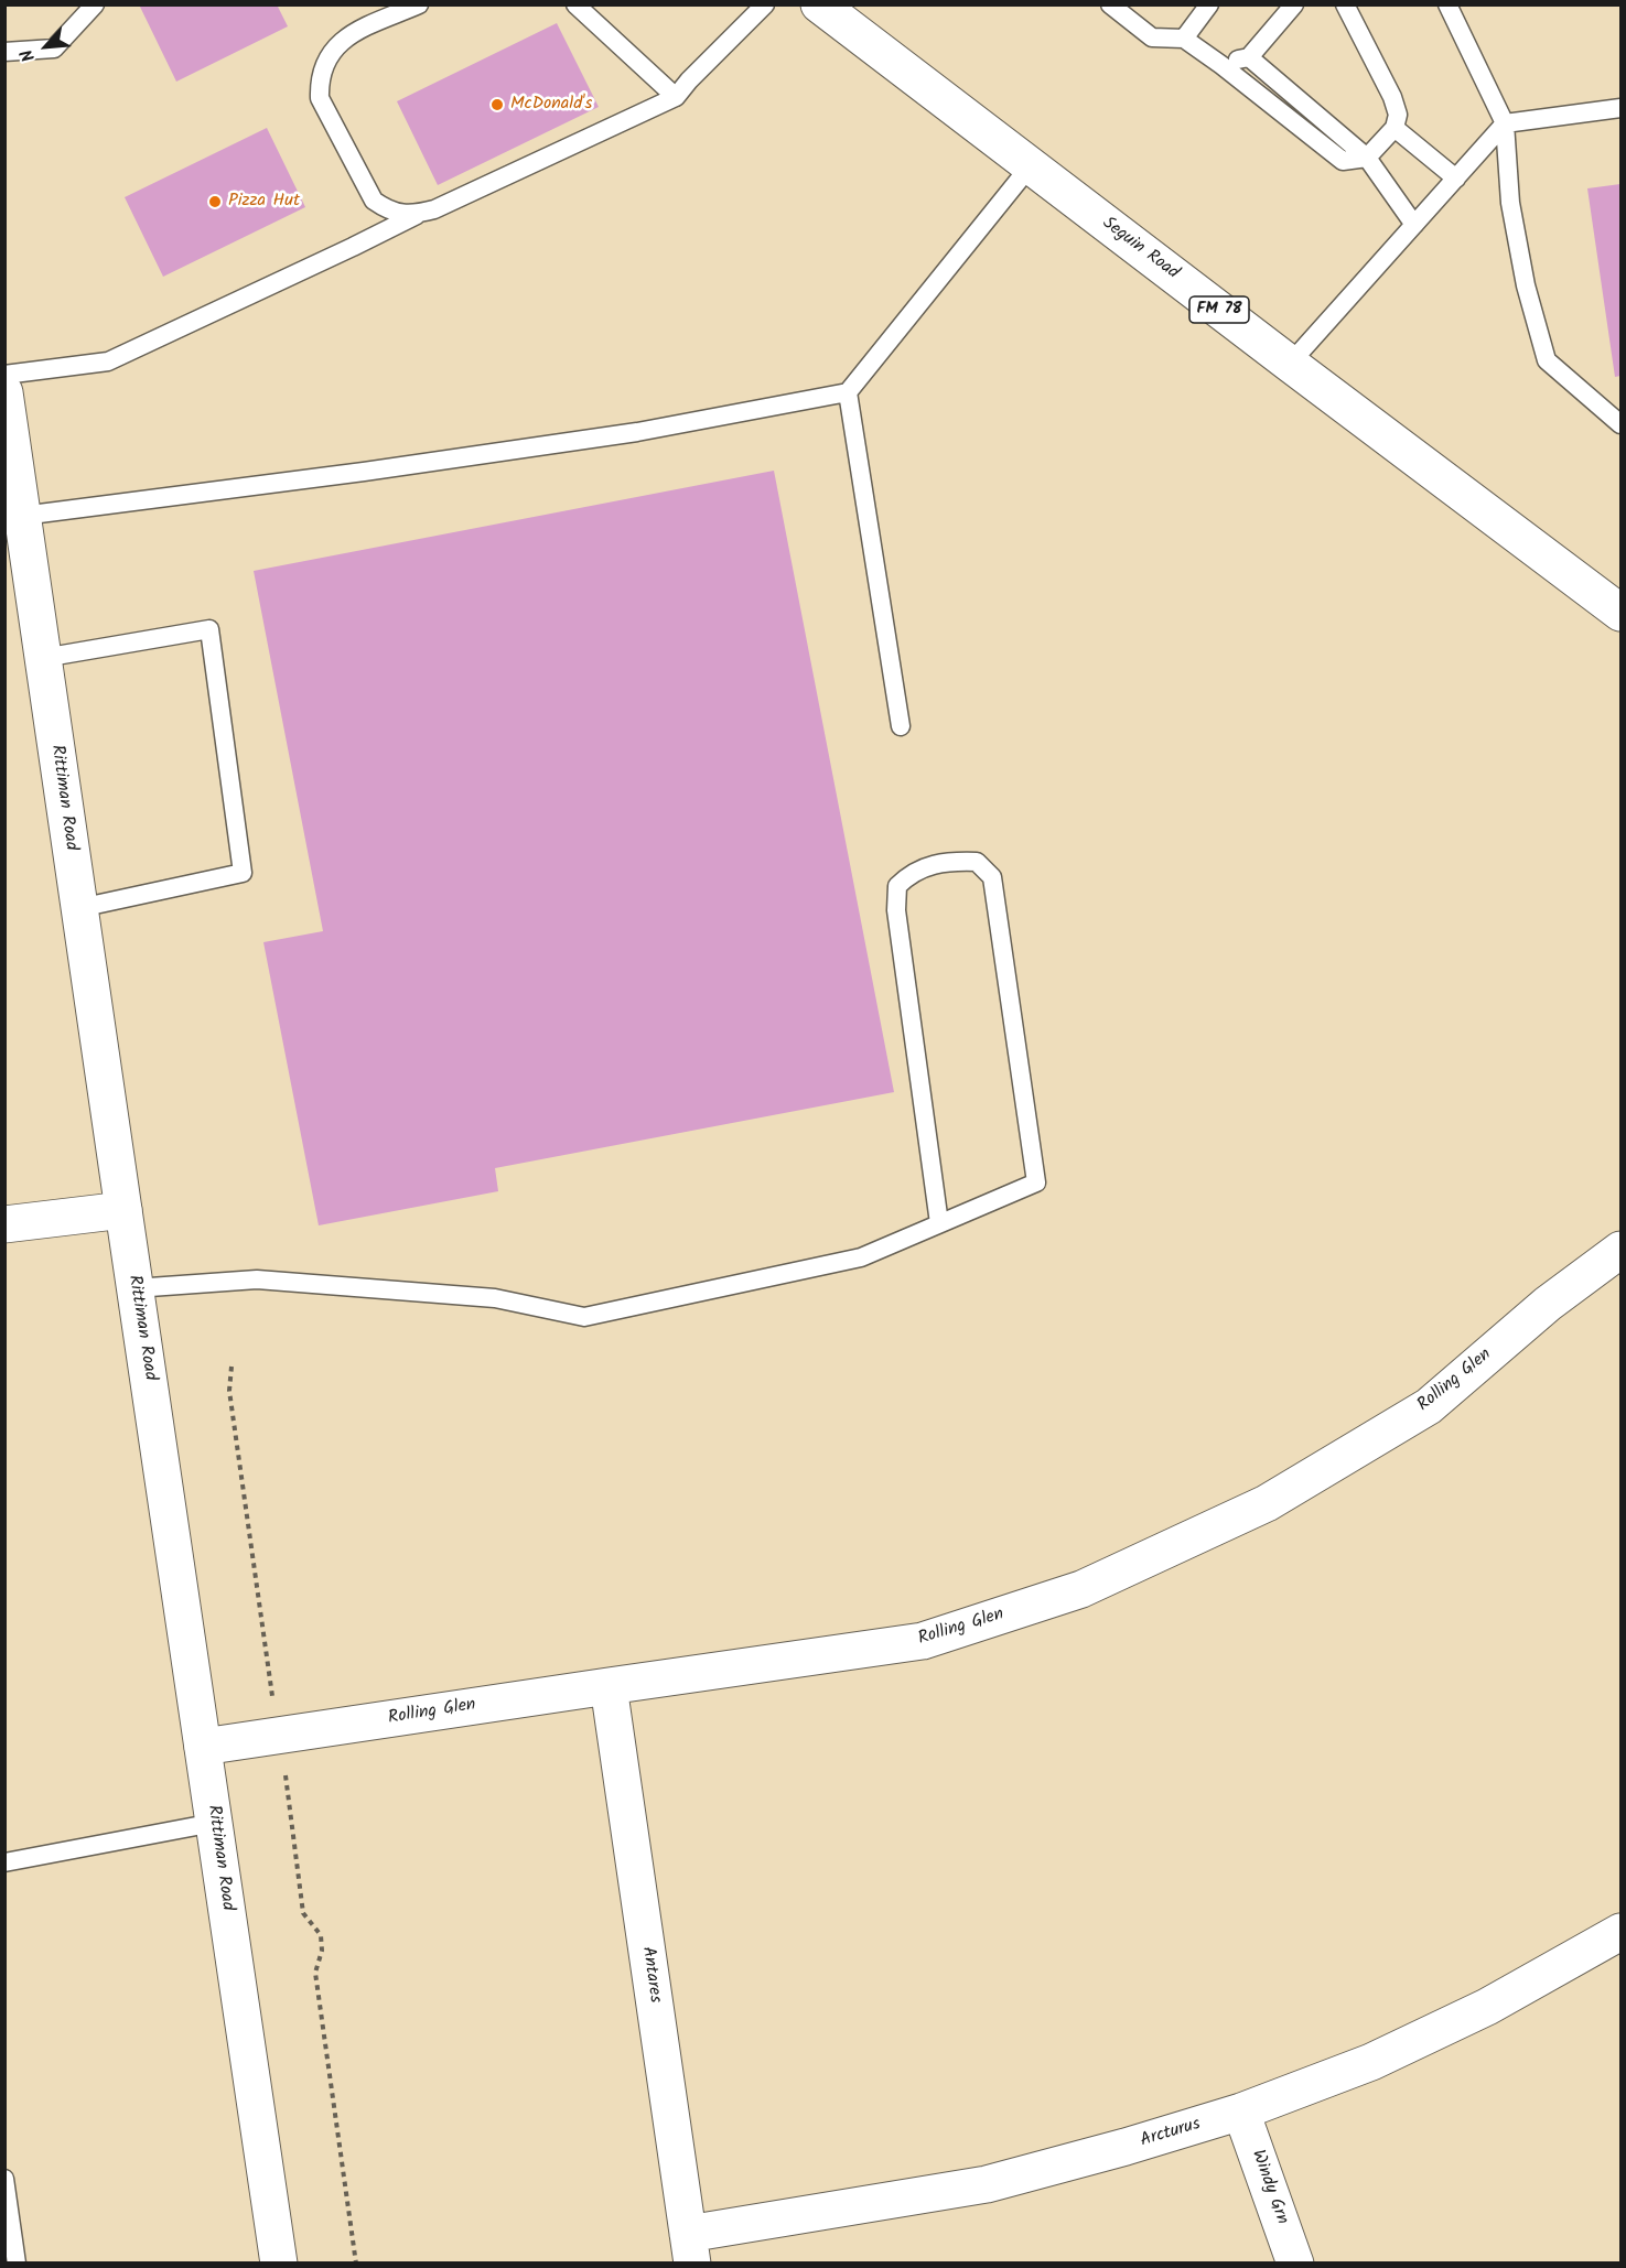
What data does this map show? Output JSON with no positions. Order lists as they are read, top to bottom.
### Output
{
  "streets": {
    "street": [
      "Seguin Road",
      "FM 78",
      "Rittiman Road",
      "Rolling Glen",
      "Antares",
      "Arcturus",
      "Windy Grn"
    ]
  },
  "crossings": [
    ["Rittiman Road", "Rolling Glen"],
    ["Rolling Glen", "Antares"],
    ["Antares", "Arcturus"],
    ["Arcturus", "Windy Grn"]
  ],
  "places": ["McDonald's", "Pizza Hut"],
  "north": "bottom left"
}
